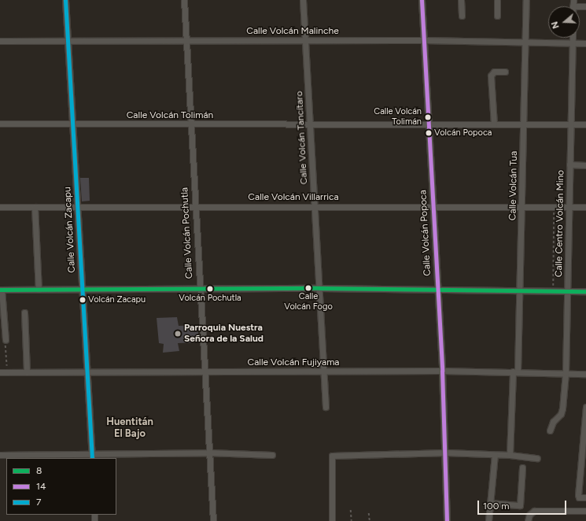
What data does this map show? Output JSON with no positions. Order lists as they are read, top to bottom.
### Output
{
  "streets": {
    "street": [
      "Calle Volcán Malinche",
      "Calle Volcán Tolimán",
      "Calle Volcán Tancítaro",
      "Calle Volcán Tua",
      "Calle Volcán Villarrica",
      "Calle Centro Volcán Mino",
      "Calle Volcán Zacapu",
      "Calle Volcán Pochutla",
      "Calle Volcán Popoca",
      "Calle Volcán Fujiyama"
    ]
  },
  "crossings": [
    ["Calle Volcán Malinche", "Calle Volcán Tancítaro"],
    ["Calle Volcán Malinche", "Calle Volcán Tua"],
    ["Calle Volcán Malinche", "Calle Centro Volcán Mino"],
    ["Calle Volcán Malinche", "Calle Volcán Zacapu"],
    ["Calle Volcán Malinche", "Calle Volcán Pochutla"],
    ["Calle Volcán Malinche", "Calle Volcán Popoca"],
    ["Calle Volcán Tolimán", "Calle Volcán Tancítaro"],
    ["Calle Volcán Tolimán", "Calle Volcán Tua"],
    ["Calle Volcán Tolimán", "Calle Centro Volcán Mino"],
    ["Calle Volcán Tolimán", "Calle Volcán Zacapu"],
    ["Calle Volcán Tolimán", "Calle Volcán Pochutla"],
    ["Calle Volcán Tolimán", "Calle Volcán Popoca"],
    ["Calle Volcán Tancítaro", "Calle Volcán Villarrica"],
    ["Calle Volcán Tancítaro", "Calle Volcán Fujiyama"],
    ["Calle Volcán Tua", "Calle Volcán Villarrica"],
    ["Calle Volcán Tua", "Calle Volcán Fujiyama"],
    ["Calle Volcán Villarrica", "Calle Centro Volcán Mino"],
    ["Calle Volcán Villarrica", "Calle Volcán Zacapu"],
    ["Calle Volcán Villarrica", "Calle Volcán Pochutla"],
    ["Calle Volcán Villarrica", "Calle Volcán Popoca"],
    ["Calle Centro Volcán Mino", "Calle Volcán Fujiyama"],
    ["Calle Volcán Zacapu", "Calle Volcán Fujiyama"],
    ["Calle Volcán Pochutla", "Calle Volcán Fujiyama"],
    ["Calle Volcán Popoca", "Calle Volcán Fujiyama"]
  ],
  "districts": ["Huentitán El Bajo"],
  "places": [
    "Calle Volcán Tolimán",
    "Volcán Popoca",
    "Calle Volcán Fogo",
    "Volcán Pochutla",
    "Volcán Zacapu",
    "Parroquia Nuestra Señora de la Salud"
  ],
  "lines": ["transit line 14", "transit line 7", "transit line 8"],
  "legend": ["8", "14", "7"],
  "scale_bar": "100 m",
  "north": "left"
}
